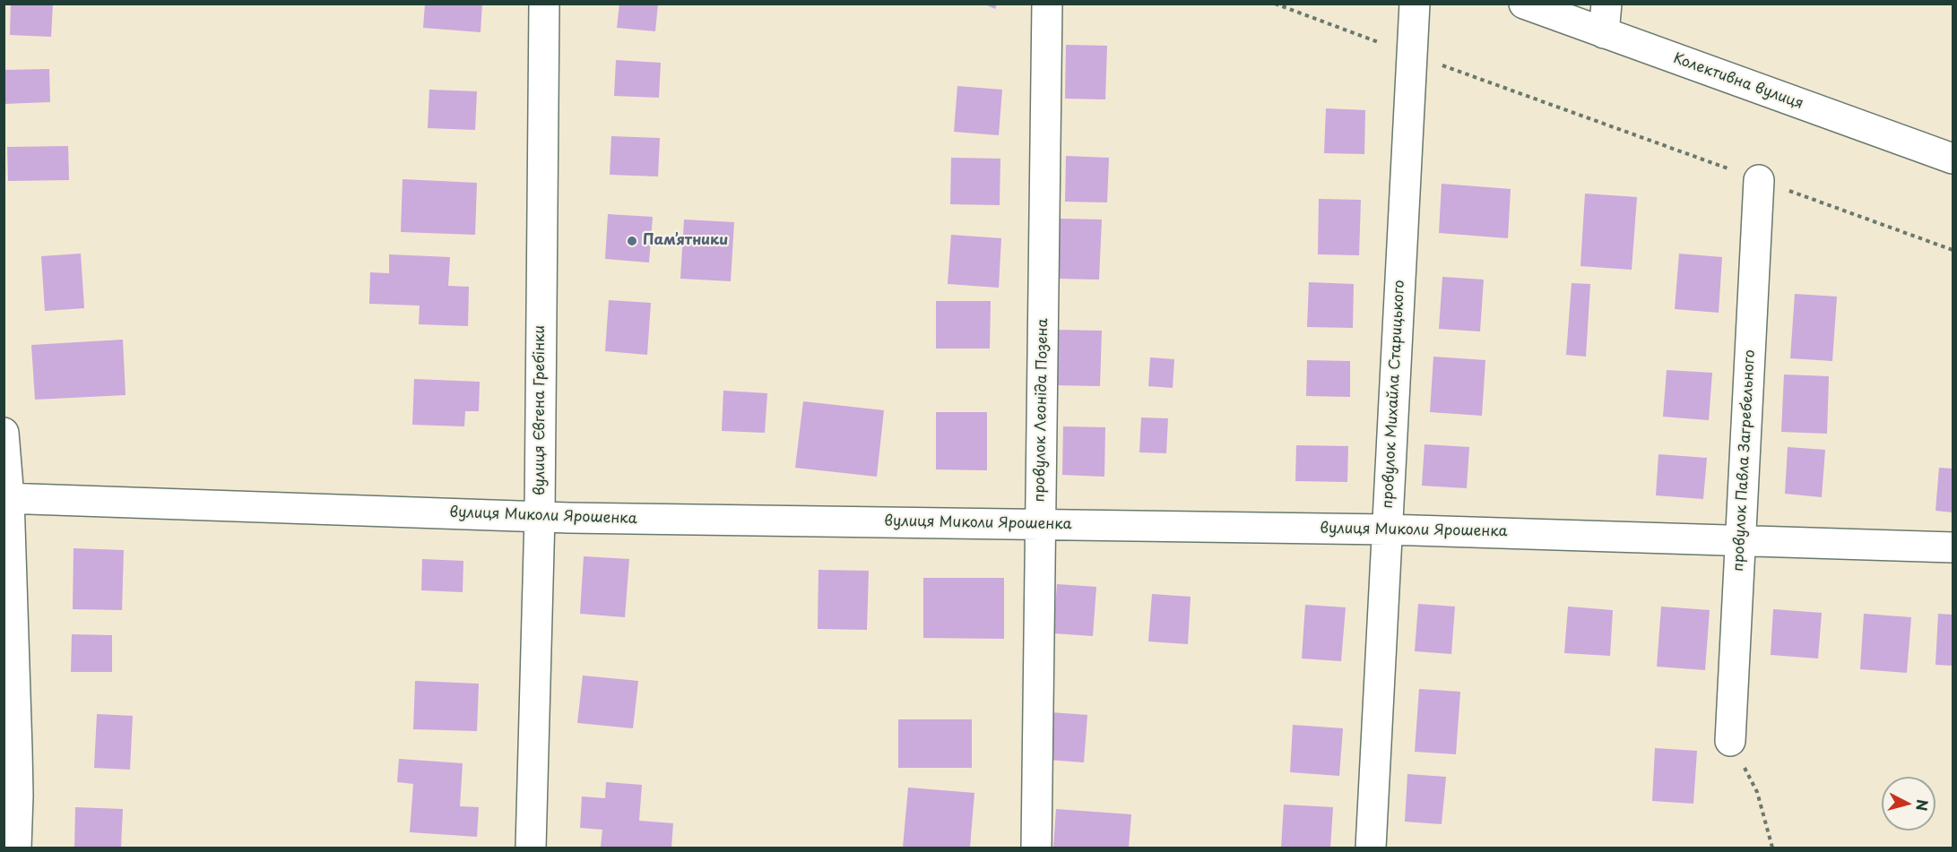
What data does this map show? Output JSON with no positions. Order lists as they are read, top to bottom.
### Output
{
  "streets": {
    "street": [
      "Колективна вулиця",
      "провулок Михайла Старицького",
      "вулиця Євгена Гребінки",
      "провулок Леоніда Позена",
      "провулок Павла Загребельного",
      "вулиця Миколи Ярошенка"
    ]
  },
  "crossings": [
    ["провулок Михайла Старицького", "вулиця Миколи Ярошенка"],
    ["вулиця Євгена Гребінки", "вулиця Миколи Ярошенка"],
    ["провулок Леоніда Позена", "вулиця Миколи Ярошенка"],
    ["провулок Павла Загребельного", "вулиця Миколи Ярошенка"]
  ],
  "places": ["Памʼятники"],
  "north": "right"
}
